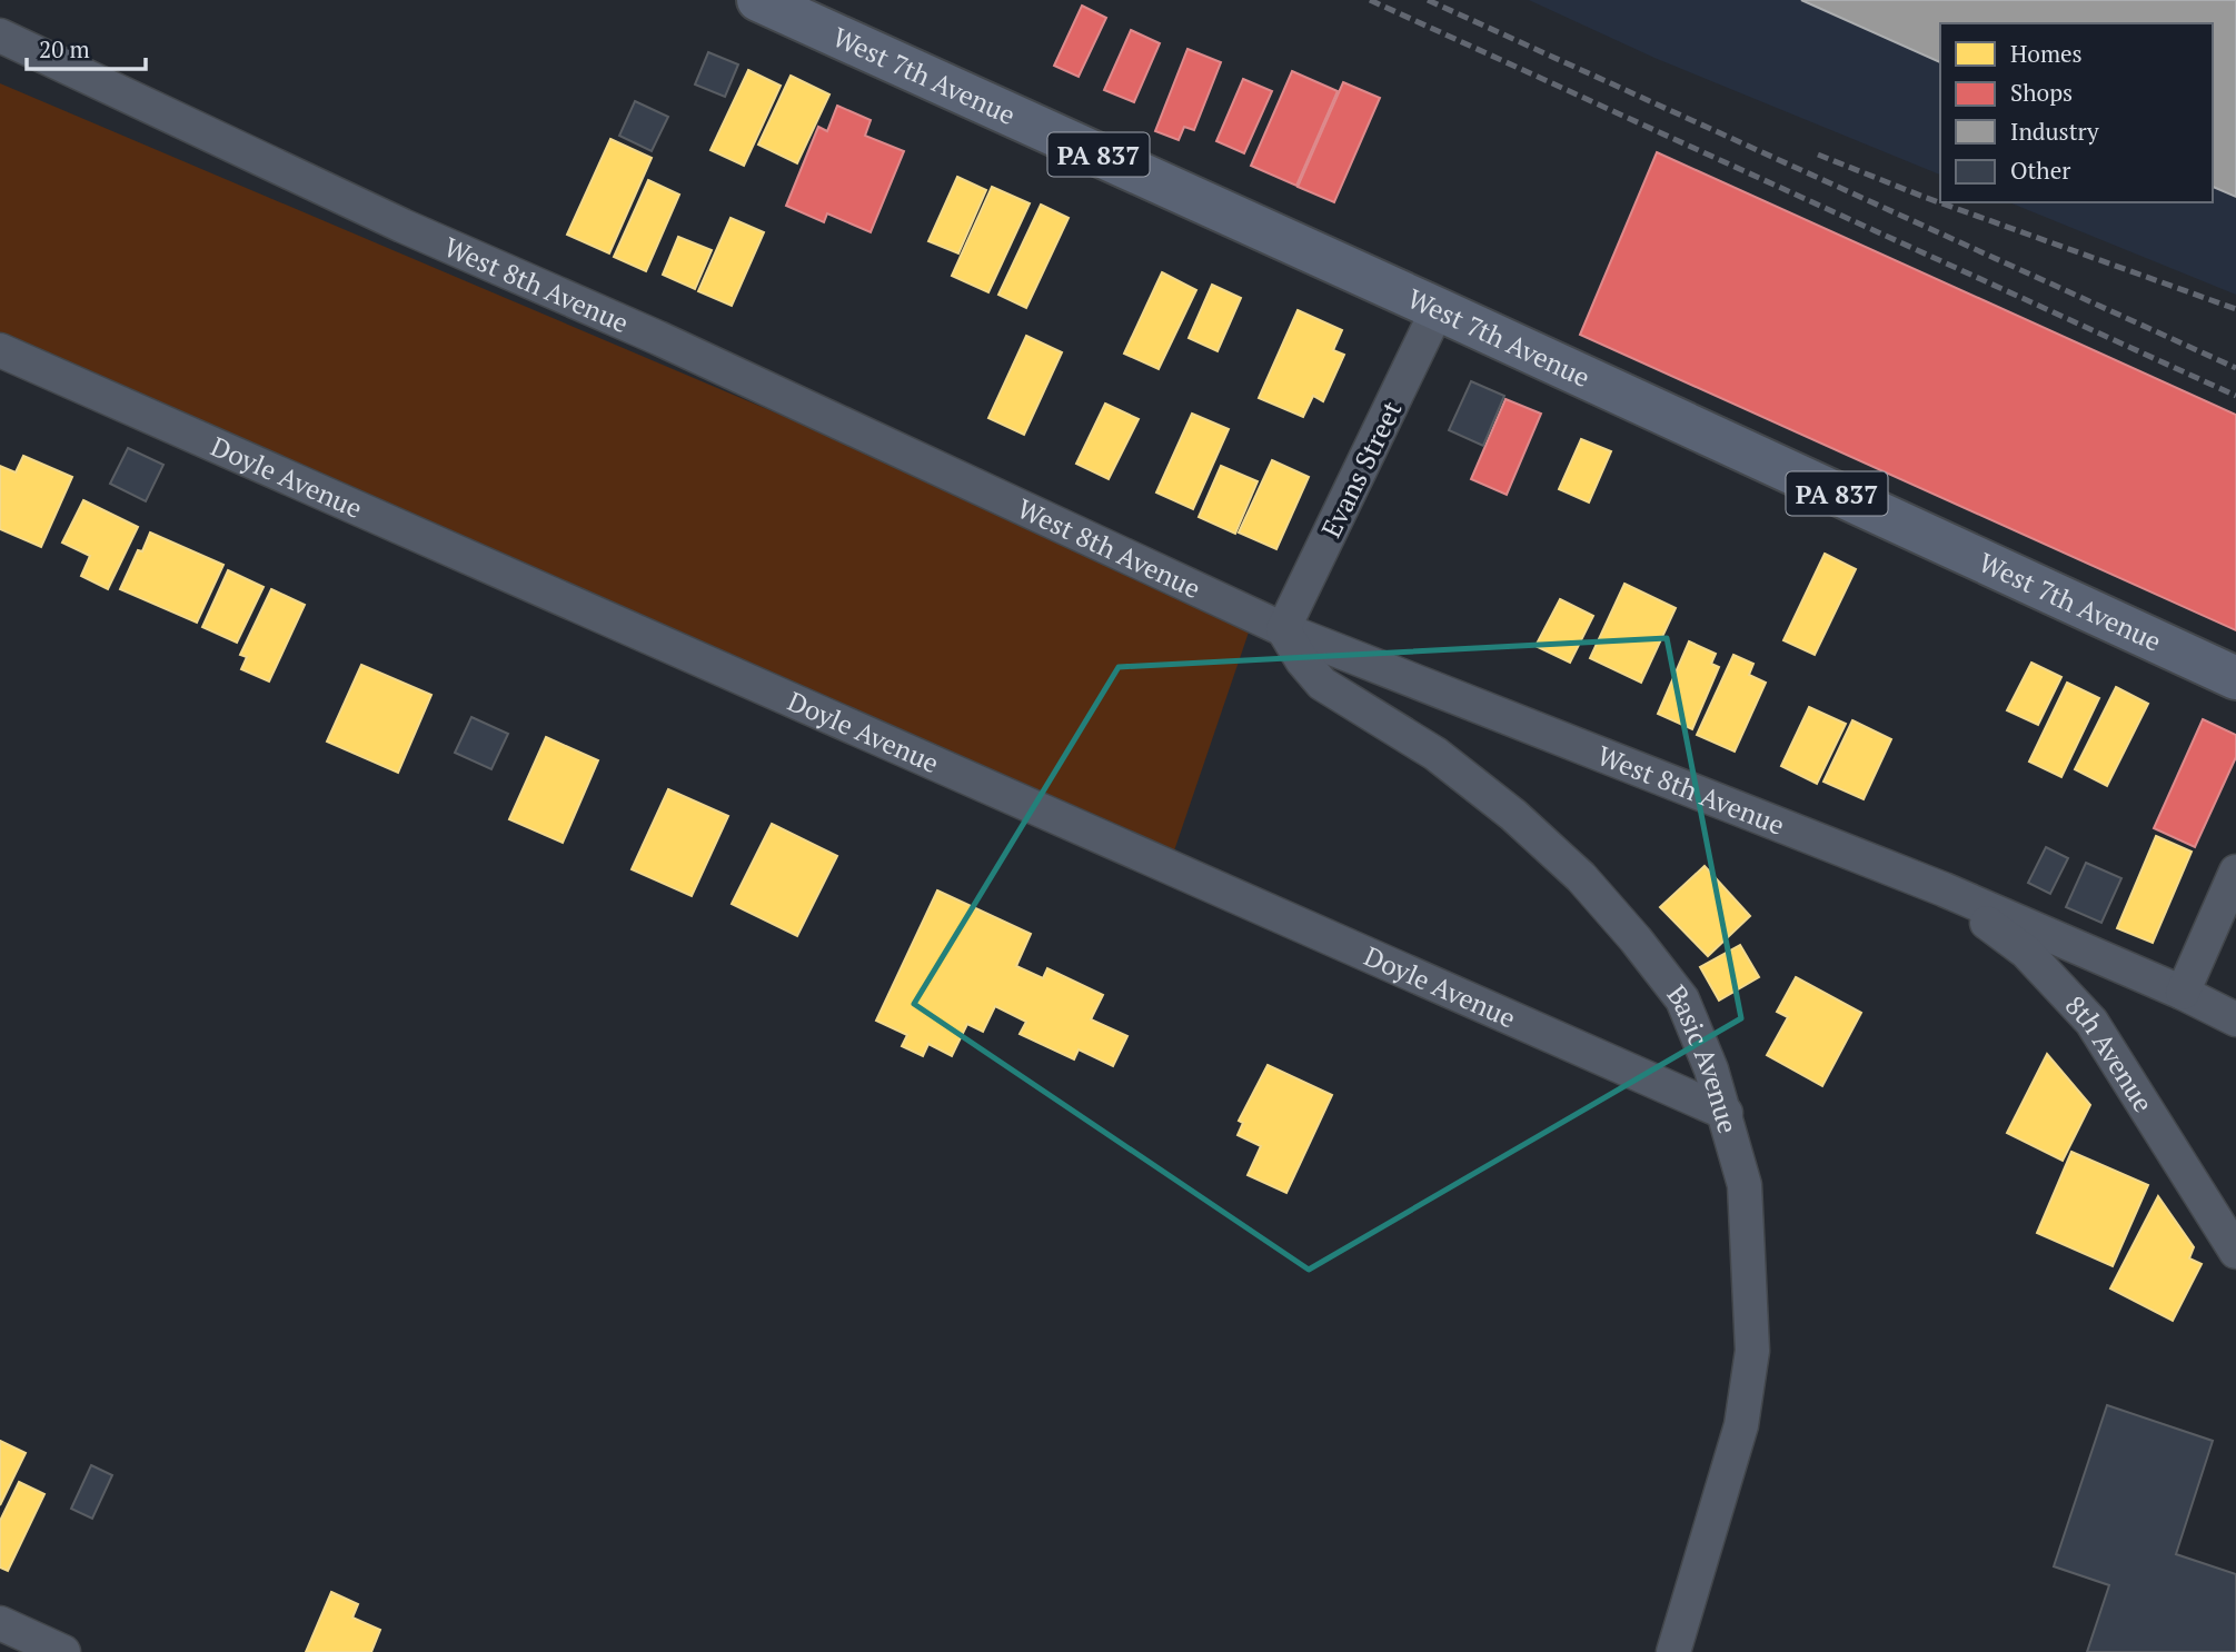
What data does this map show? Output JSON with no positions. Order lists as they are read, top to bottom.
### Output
{
  "streets": {
    "main road": ["West 7th Avenue", "PA 837"],
    "street": [
      "West 8th Avenue",
      "Evans Street",
      "Doyle Avenue",
      "8th Avenue",
      "Basic Avenue"
    ]
  },
  "crossings": [
    ["West 7th Avenue", "Evans Street"],
    ["West 8th Avenue", "Evans Street"],
    ["West 8th Avenue", "8th Avenue"],
    ["West 8th Avenue", "Basic Avenue"],
    ["Evans Street", "Basic Avenue"],
    ["Doyle Avenue", "Basic Avenue"]
  ],
  "legend": [
    "Homes",
    "Shops",
    "Industry",
    "Other"
  ],
  "scale_bar": "20 m"
}
